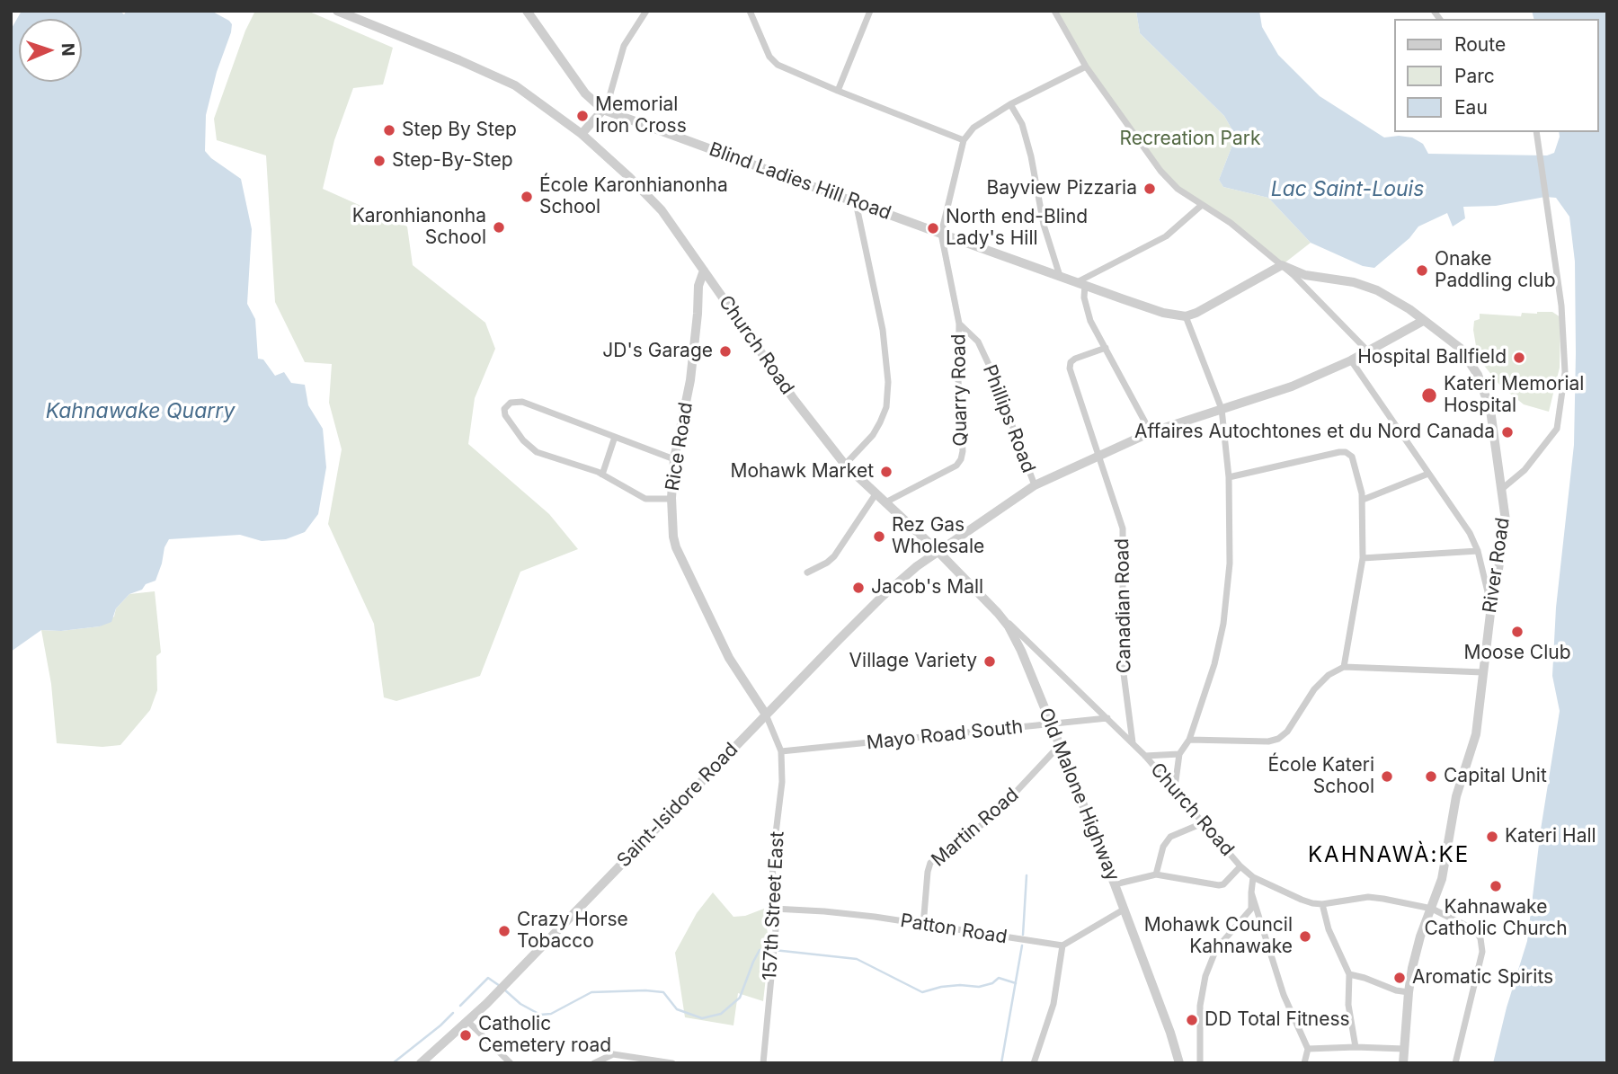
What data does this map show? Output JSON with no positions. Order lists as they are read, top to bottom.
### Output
{
  "streets": {
    "street": [
      "Blind Ladies Hill Road",
      "Church Road",
      "Quarry Road",
      "Phillips Road",
      "Rice Road",
      "River Road",
      "Canadian Road",
      "Mayo Road South",
      "Old Malone Highway",
      "Saint-Isidore Road",
      "Martin Road",
      "157th Street East",
      "Patton Road"
    ]
  },
  "crossings": [
    ["Blind Ladies Hill Road", "Quarry Road"],
    ["Church Road", "Quarry Road"],
    ["Church Road", "Rice Road"],
    ["Church Road", "River Road"],
    ["Church Road", "Canadian Road"],
    ["Church Road", "Mayo Road South"],
    ["Church Road", "Old Malone Highway"],
    ["Church Road", "Saint-Isidore Road"],
    ["Quarry Road", "Phillips Road"],
    ["Phillips Road", "Saint-Isidore Road"],
    ["Rice Road", "Saint-Isidore Road"],
    ["Rice Road", "157th Street East"],
    ["River Road", "Saint-Isidore Road"],
    ["Canadian Road", "Saint-Isidore Road"],
    ["Mayo Road South", "Old Malone Highway"],
    ["Mayo Road South", "157th Street East"],
    ["Old Malone Highway", "Saint-Isidore Road"],
    ["Old Malone Highway", "Martin Road"],
    ["Saint-Isidore Road", "157th Street East"],
    ["Martin Road", "Patton Road"],
    ["157th Street East", "Patton Road"]
  ],
  "districts": ["KAHNAWÀ:KE"],
  "water": ["Lac Saint-Louis", "Kahnawake Quarry"],
  "parks": ["Recreation Park"],
  "places": [
    "Memorial Iron Cross",
    "Step By Step",
    "Step-By-Step",
    "Bayview Pizzaria",
    "École Karonhianonha School",
    "Karonhianonha School",
    "North end-Blind Lady's Hill",
    "Onake Paddling club",
    "JD's Garage",
    "Hospital Ballfield",
    "Kateri Memorial Hospital",
    "Affaires Autochtones et du Nord Canada",
    "Mohawk Market",
    "Rez Gas Wholesale",
    "Jacob's Mall",
    "Moose Club",
    "Village Variety",
    "École Kateri School",
    "Capital Unit",
    "Kateri Hall",
    "Kahnawake Catholic Church",
    "Crazy Horse Tobacco",
    "Mohawk Council Kahnawake",
    "Aromatic Spirits",
    "DD Total Fitness",
    "Catholic Cemetery road"
  ],
  "legend": ["Route", "Parc", "Eau"],
  "north": "right"
}
